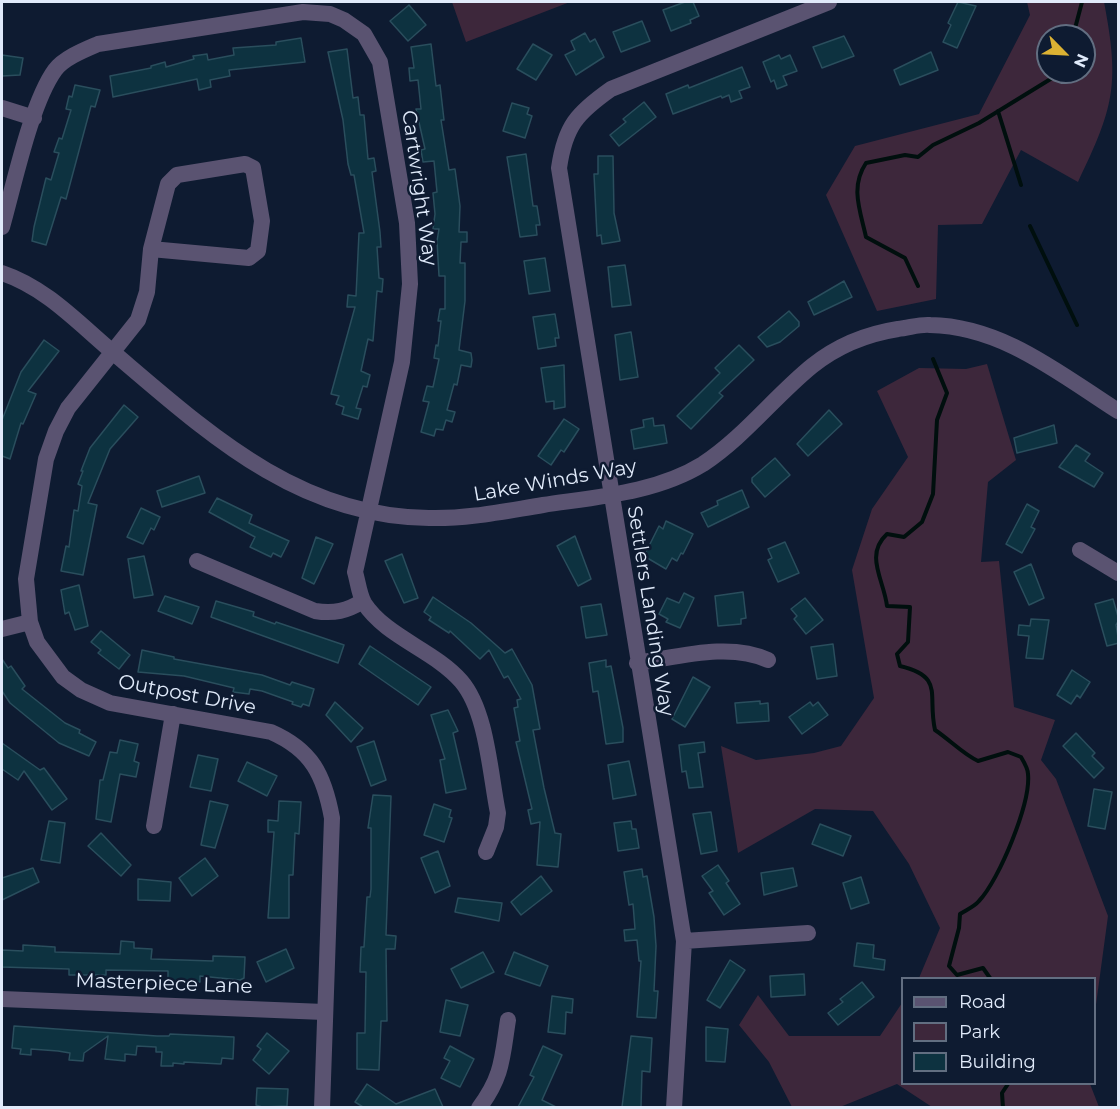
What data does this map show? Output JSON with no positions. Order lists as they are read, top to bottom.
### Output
{
  "streets": {
    "street": [
      "Cartwright Way",
      "Lake Winds Way",
      "Settlers Landing Way",
      "Outpost Drive",
      "Masterpiece Lane"
    ]
  },
  "crossings": [
    ["Cartwright Way", "Lake Winds Way"],
    ["Lake Winds Way", "Settlers Landing Way"],
    ["Lake Winds Way", "Outpost Drive"],
    ["Outpost Drive", "Masterpiece Lane"]
  ],
  "legend": ["Road", "Park", "Building"],
  "north": "bottom right"
}
